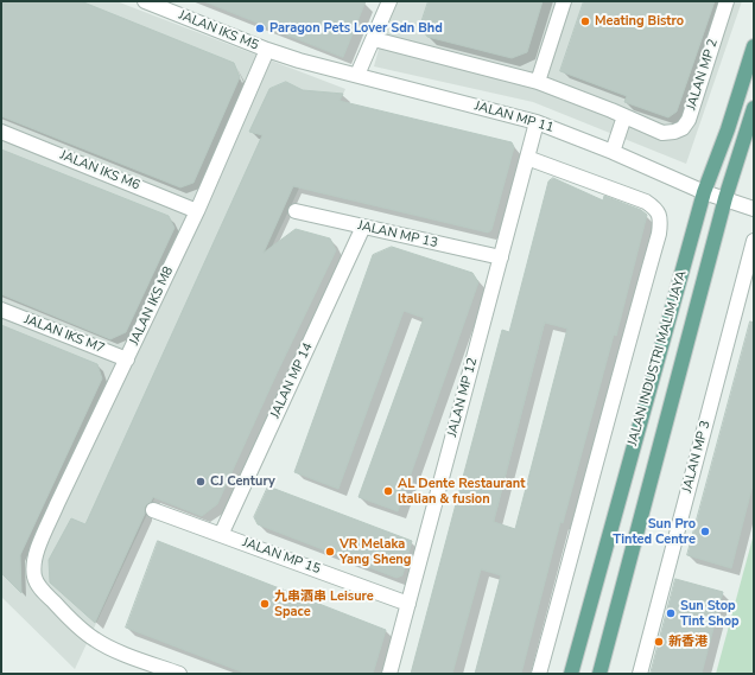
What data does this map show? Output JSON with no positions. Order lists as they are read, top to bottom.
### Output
{
  "streets": {
    "main road": ["JALAN INDUSTRI MALIM JAYA"],
    "street": [
      "JALAN IKS M5",
      "JALAN MP 2",
      "JALAN MP 11",
      "JALAN IKS M6",
      "JALAN MP 13",
      "JALAN IKS M8",
      "JALAN IKS M7",
      "JALAN MP 14",
      "JALAN MP 12",
      "JALAN MP 3",
      "JALAN MP 15"
    ]
  },
  "crossings": [
    ["JALAN IKS M5", "JALAN MP 11"],
    ["JALAN IKS M5", "JALAN IKS M8"],
    ["JALAN MP 11", "JALAN IKS M8"],
    ["JALAN MP 11", "JALAN INDUSTRI MALIM JAYA"],
    ["JALAN MP 11", "JALAN MP 12"],
    ["JALAN IKS M6", "JALAN IKS M8"],
    ["JALAN MP 13", "JALAN MP 14"],
    ["JALAN MP 13", "JALAN MP 12"],
    ["JALAN IKS M8", "JALAN IKS M7"],
    ["JALAN MP 14", "JALAN MP 15"],
    ["JALAN MP 12", "JALAN MP 15"]
  ],
  "places": [
    "Meating Bistro",
    "Paragon Pets Lover Sdn Bhd",
    "CJ Century",
    "AL Dente Restaurant ltalian & fusion",
    "Sun Pro Tinted Centre",
    "VR Melaka Yang Sheng",
    "九串酒串 Leisure Space",
    "Sun Stop Tint Shop",
    "新香港"
  ]
}
